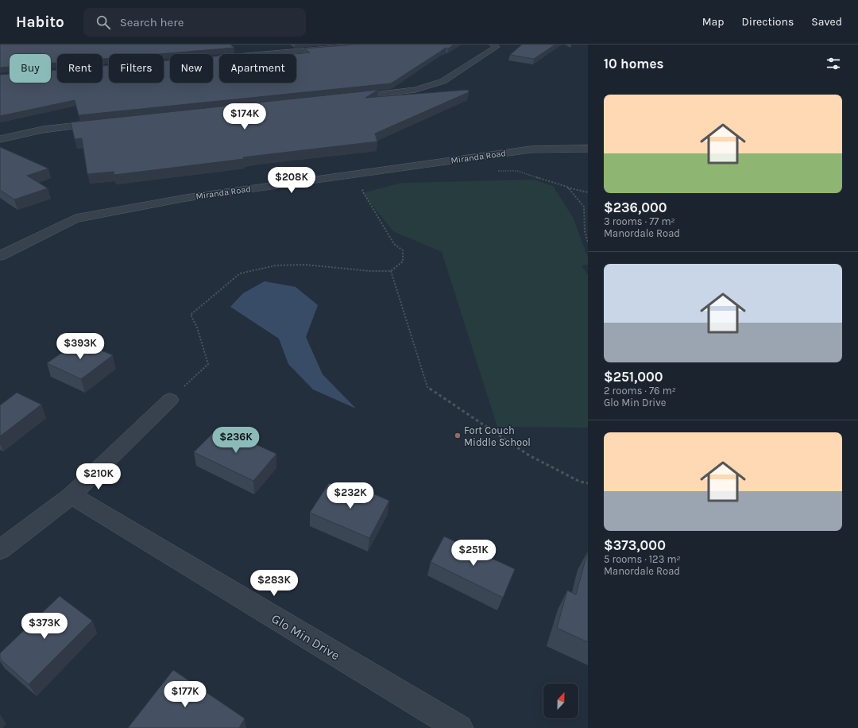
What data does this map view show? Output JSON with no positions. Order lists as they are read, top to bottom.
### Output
{
  "streets": {
    "street": ["Miranda Road", "Glo Min Drive"]
  },
  "places": ["Fort Couch Middle School"],
  "north": "top",
  "page": {
    "header": "Habito",
    "search": "Search here",
    "nav": ["Map", "Directions", "Saved"],
    "heading": "10 homes",
    "chip": [
      "Buy",
      "Rent",
      "Filters",
      "New",
      "Apartment"
    ],
    "list": [
      {
        "name": "$236,000",
        "note": "3 rooms · 77 m² · Manordale Road"
      },
      {
        "name": "$251,000",
        "note": "2 rooms · 76 m² · Glo Min Drive"
      },
      {
        "name": "$373,000",
        "note": "5 rooms · 123 m² · Manordale Road"
      }
    ],
    "price": [
      "$174K",
      "$208K",
      "$393K",
      "$236K",
      "$210K",
      "$232K",
      "$251K",
      "$283K",
      "$373K",
      "$177K"
    ]
  }
}
